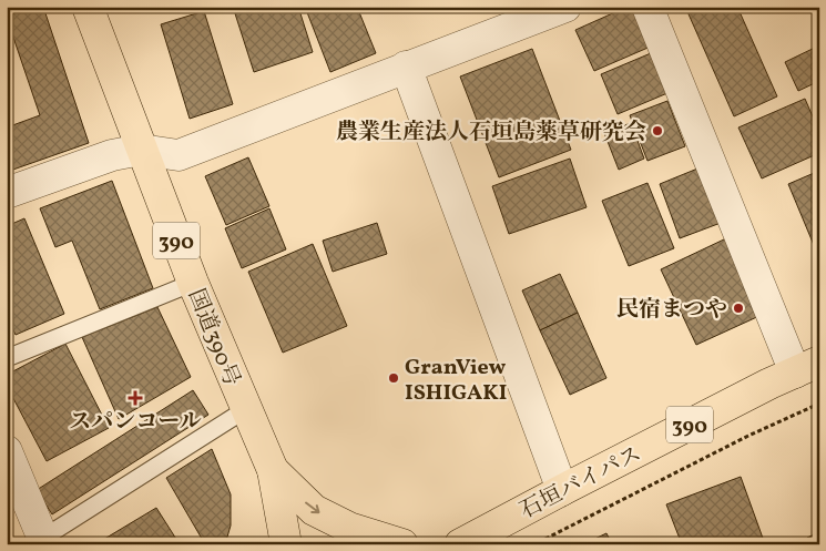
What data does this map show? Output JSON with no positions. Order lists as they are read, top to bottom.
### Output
{
  "streets": {
    "highway": ["390", "国道390号", "石垣バイパス"]
  },
  "places": {
    "other": ["農業生産法人石垣島薬草研究会", "民宿まつや", "GranView ISHIGAKI"],
    "health": ["スパンコール"]
  }
}
